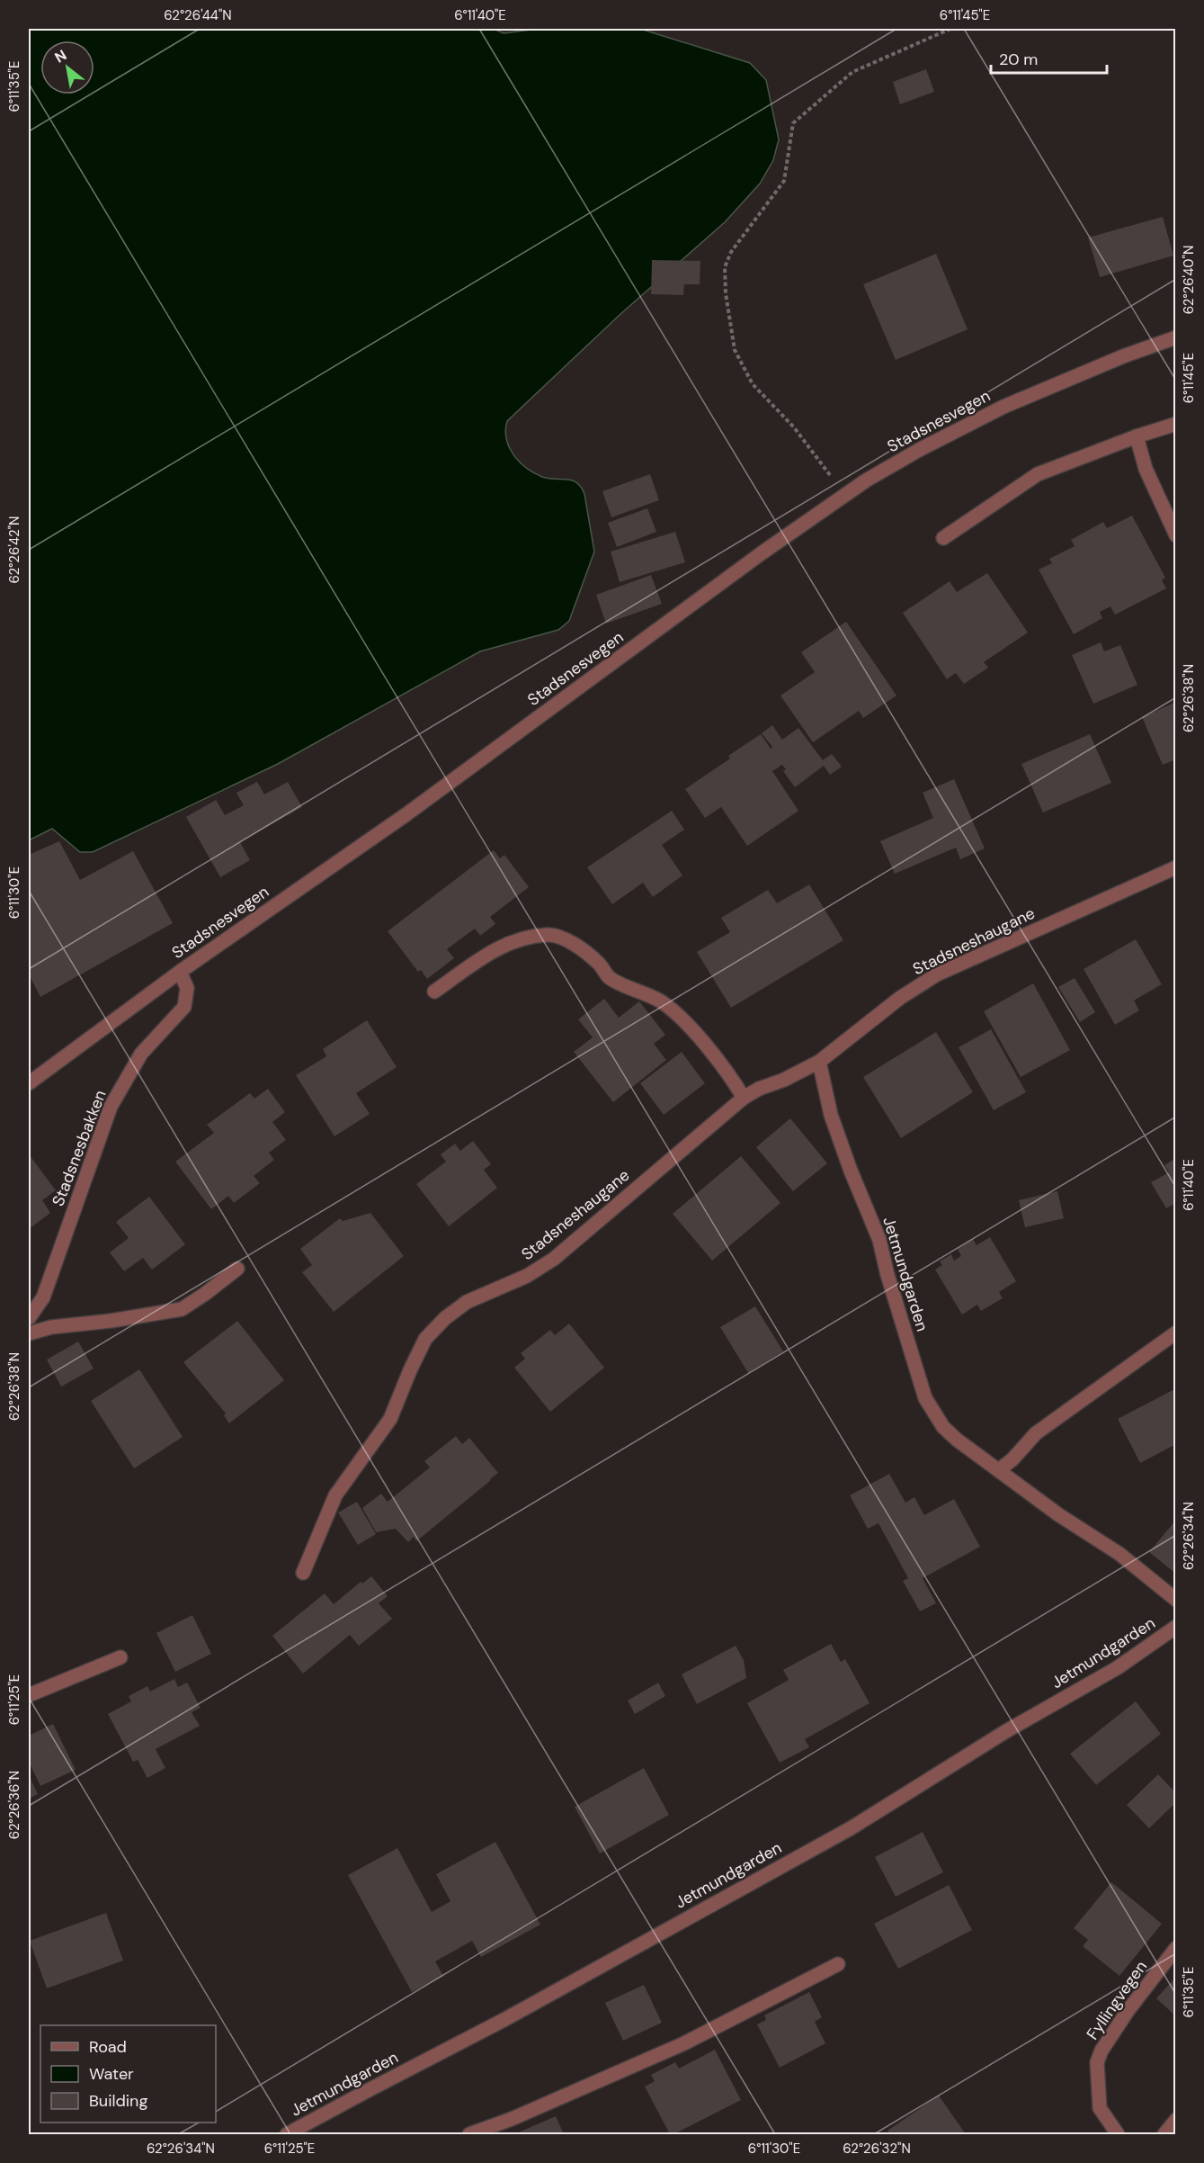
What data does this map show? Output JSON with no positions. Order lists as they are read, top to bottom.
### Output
{
  "streets": {
    "street": [
      "Stadsnesvegen",
      "Stadsneshaugane",
      "Stadsnesbakken",
      "Jetmundgarden",
      "Fyllingvegen"
    ]
  },
  "crossings": [
    ["Stadsnesvegen", "Stadsnesbakken"],
    ["Stadsneshaugane", "Jetmundgarden"]
  ],
  "legend": ["Road", "Water", "Building"],
  "scale_bar": "20 m",
  "north": "top left",
  "coordinates": [
    "62°26'44\"N",
    "6°11'40\"E",
    "6°11'45\"E",
    "6°11'35\"E",
    "62°26'40\"N",
    "62°26'42\"N",
    "62°26'38\"N",
    "6°11'30\"E",
    "62°26'34\"N",
    "6°11'25\"E",
    "62°26'36\"N",
    "62°26'32\"N"
  ]
}
